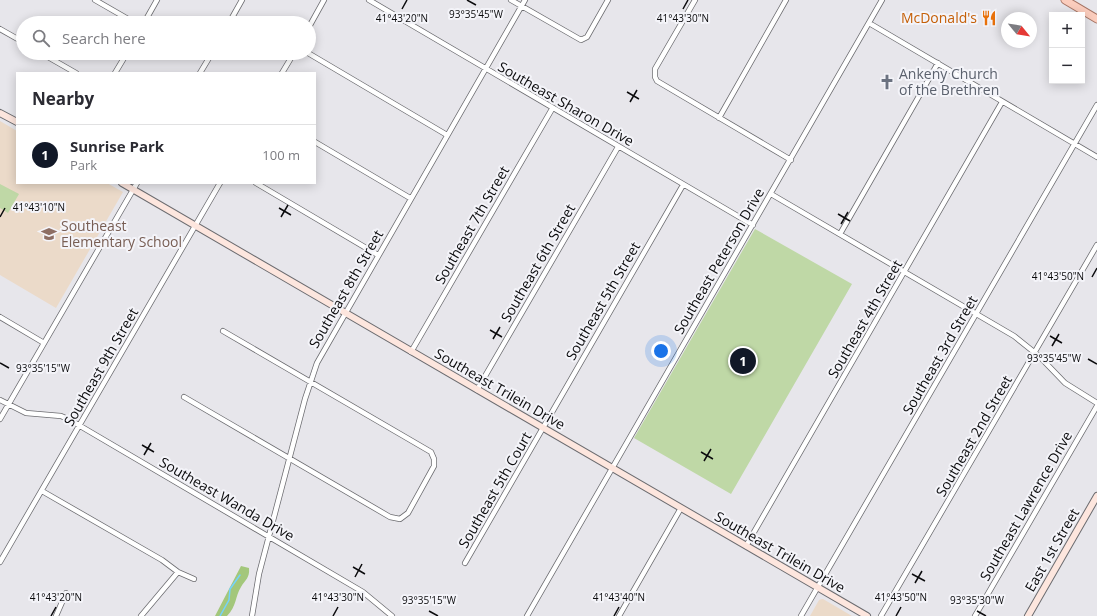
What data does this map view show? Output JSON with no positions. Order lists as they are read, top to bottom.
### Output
{
  "streets": {
    "street": [
      "Southeast Sharon Drive",
      "Southeast 7th Street",
      "Southeast Peterson Drive",
      "Southeast 6th Street",
      "Southeast 8th Street",
      "Southeast 5th Street",
      "Southeast 4th Street",
      "Southeast 3rd Street",
      "Southeast 9th Street",
      "Southeast Trilein Drive",
      "Southeast 2nd Street",
      "Southeast 5th Court",
      "Southeast Wanda Drive",
      "Southeast Lawrence Drive",
      "East 1st Street"
    ]
  },
  "crossings": [
    ["Southeast Sharon Drive", "Southeast 7th Street"],
    ["Southeast Sharon Drive", "Southeast Peterson Drive"],
    ["Southeast Sharon Drive", "Southeast 6th Street"],
    ["Southeast Sharon Drive", "Southeast 8th Street"],
    ["Southeast Sharon Drive", "Southeast 5th Street"],
    ["Southeast 7th Street", "Southeast Trilein Drive"],
    ["Southeast Peterson Drive", "Southeast Trilein Drive"],
    ["Southeast 6th Street", "Southeast Trilein Drive"],
    ["Southeast 8th Street", "Southeast Trilein Drive"],
    ["Southeast 8th Street", "Southeast Wanda Drive"],
    ["Southeast 5th Street", "Southeast Trilein Drive"],
    ["Southeast 5th Street", "Southeast 5th Court"],
    ["Southeast 4th Street", "Southeast Trilein Drive"],
    ["Southeast 3rd Street", "Southeast Trilein Drive"],
    ["Southeast 9th Street", "Southeast Trilein Drive"],
    ["Southeast 9th Street", "Southeast Wanda Drive"],
    ["Southeast Trilein Drive", "Southeast 5th Court"]
  ],
  "places": {
    "restaurant": ["McDonald's"],
    "church": ["Ankeny Church of the Brethren"],
    "school or university": ["Southeast Elementary School"]
  },
  "north": "bottom right",
  "page": {
    "map_buttons": ["+", "−"],
    "search": "Search here",
    "heading": "Nearby",
    "list": [
      {
        "mark": "1",
        "name": "Sunrise Park",
        "note": "Park",
        "value": "100 m"
      }
    ],
    "pins": "1"
  },
  "coordinates": [
    "93°35'45\"W",
    "41°43'20\"N",
    "41°43'30\"N",
    "41°43'10\"N",
    "41°43'50\"N",
    "93°35'15\"W",
    "41°43'40\"N",
    "93°35'30\"W"
  ]
}
